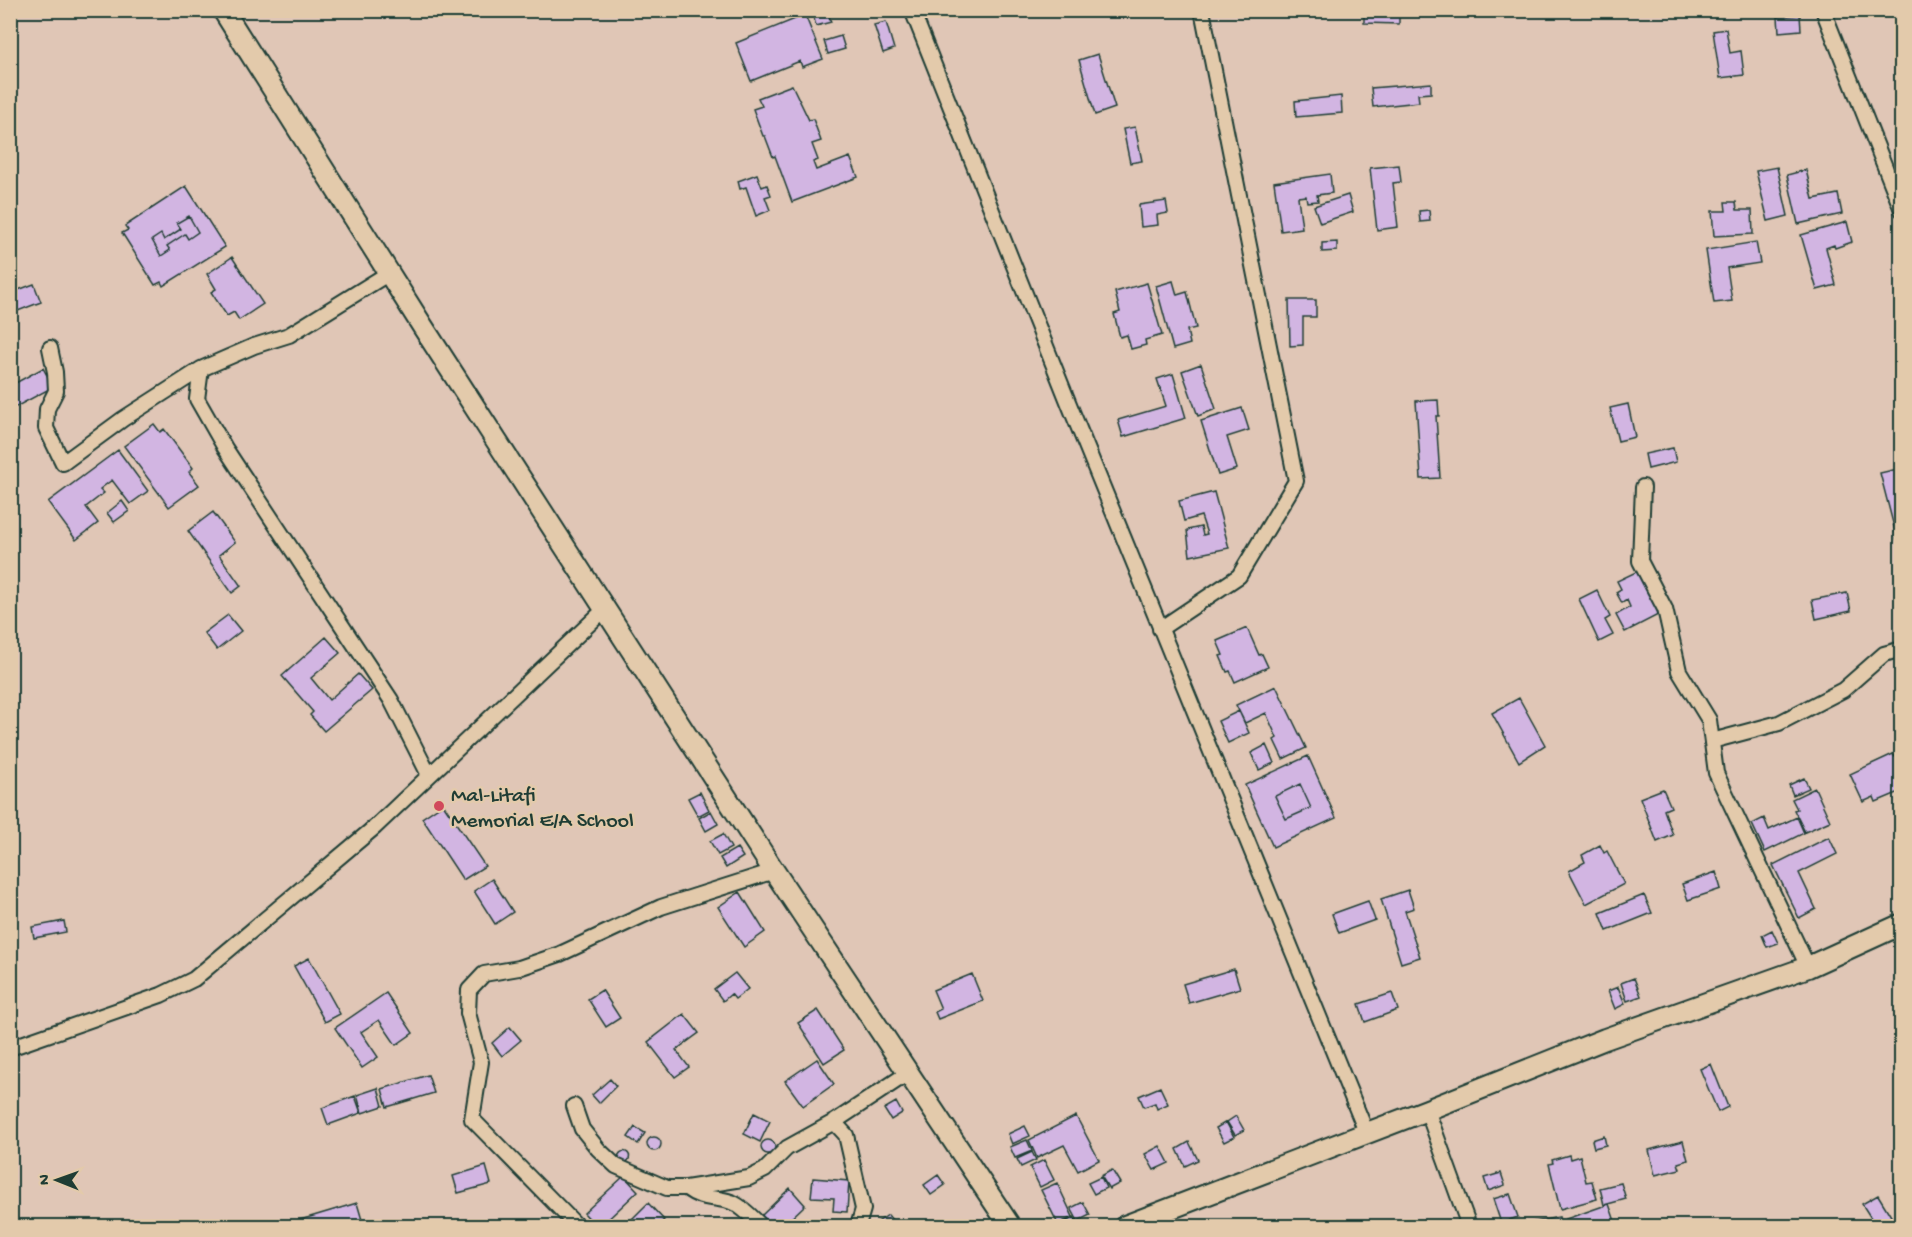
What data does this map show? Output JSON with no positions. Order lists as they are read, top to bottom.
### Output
{
  "places": ["Mal-Litafi Memorial E/A School"],
  "north": "left"
}
